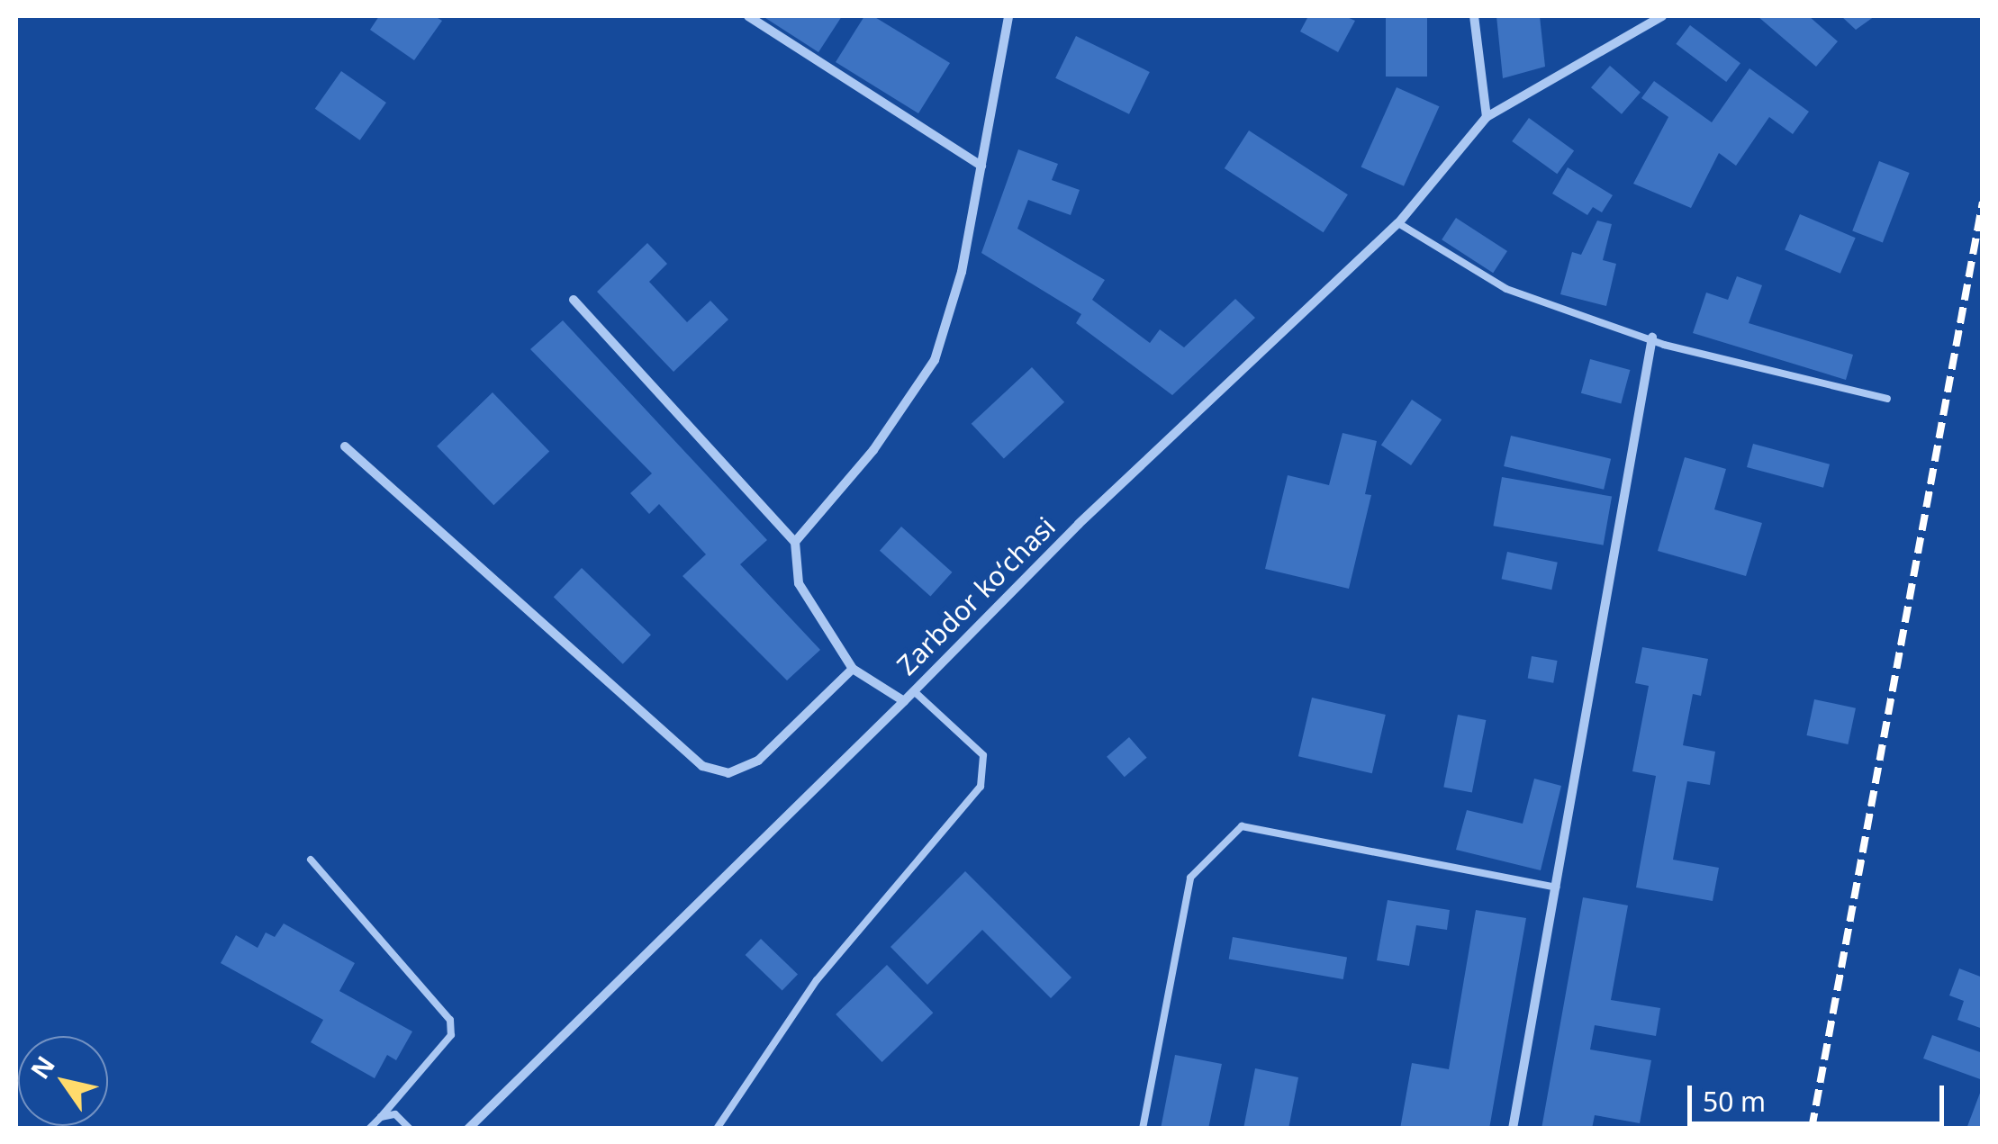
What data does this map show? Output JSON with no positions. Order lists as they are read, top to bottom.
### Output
{
  "streets": {
    "street": ["Zarbdor koʻchasi"]
  },
  "scale_bar": "50 m",
  "north": "top left"
}
